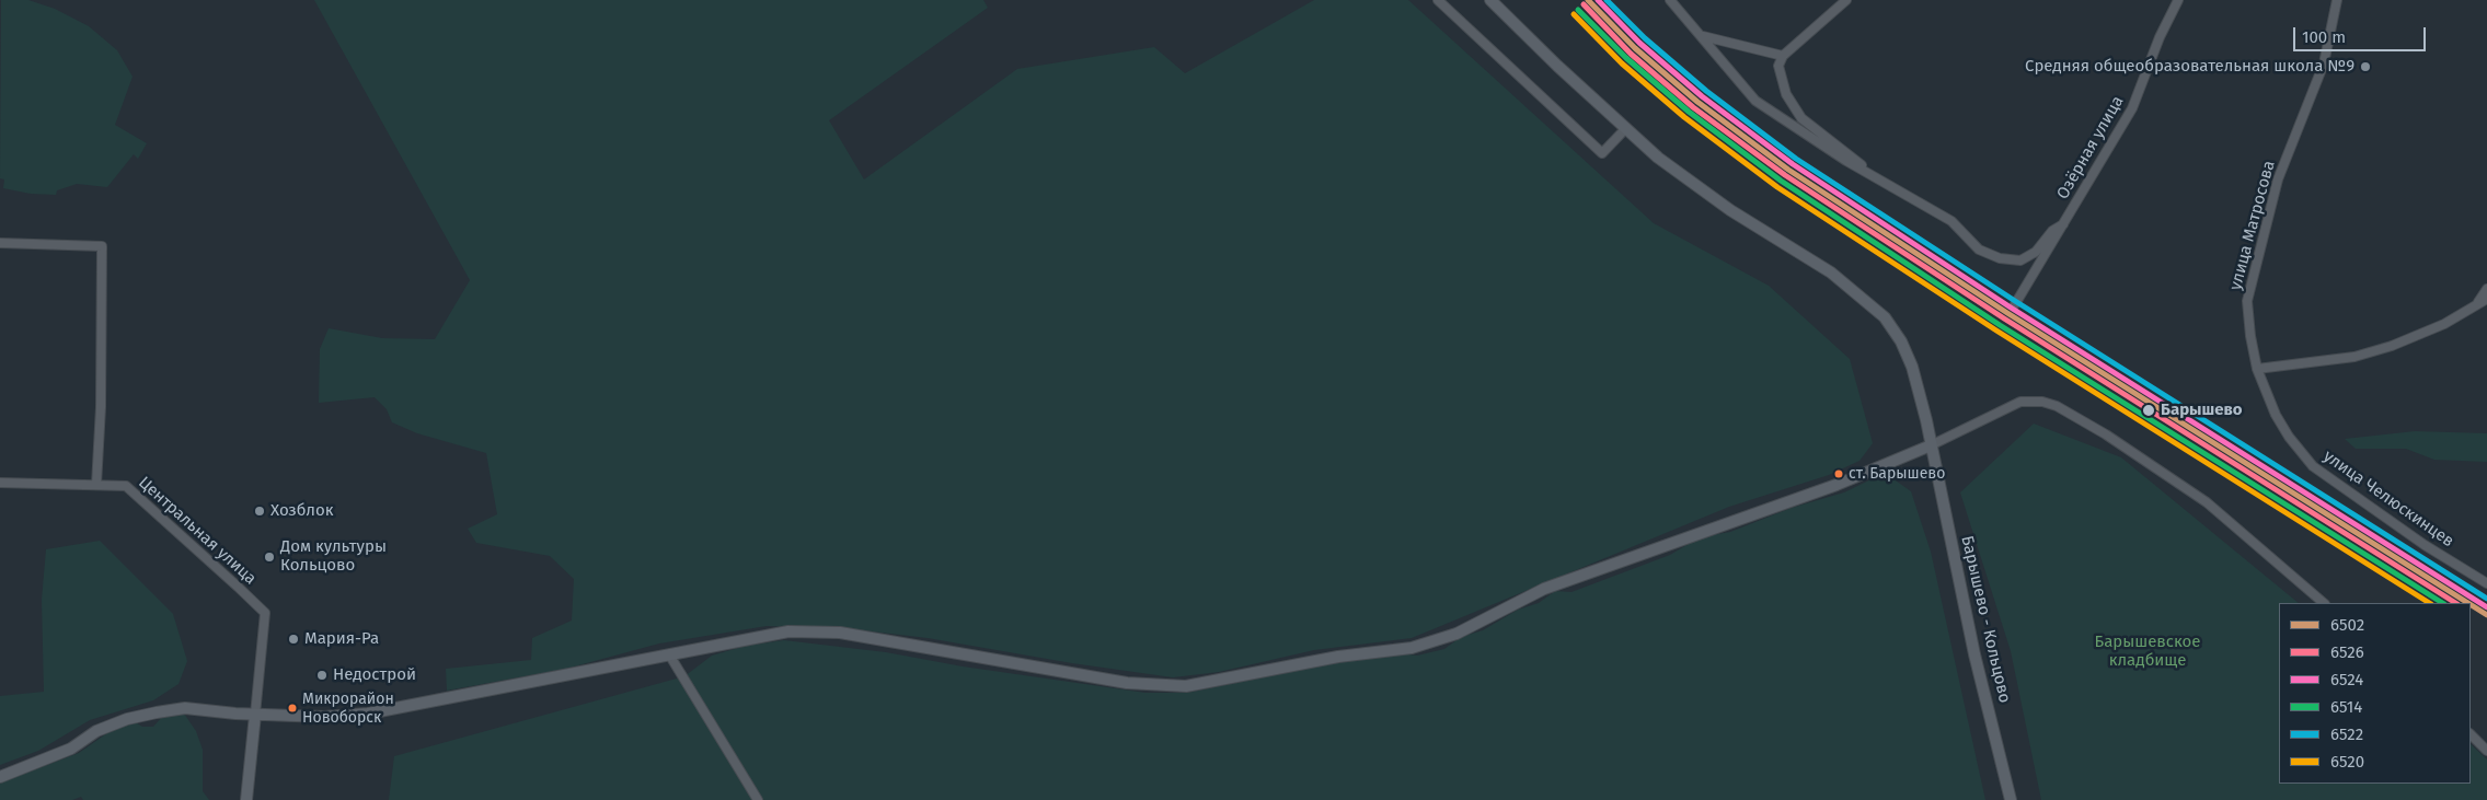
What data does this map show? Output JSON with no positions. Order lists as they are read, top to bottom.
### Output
{
  "streets": {
    "main road": ["Барышево - Кольцово"],
    "street": [
      "Озёрная улица",
      "улица Матросова",
      "улица Челюскинцев",
      "Центральная улица"
    ]
  },
  "crossings": [
    ["улица Матросова", "улица Челюскинцев"]
  ],
  "parks": ["Барышевское кладбище"],
  "places": [
    "Средняя общеобразовательная школа №9",
    "Барышево",
    "ст. Барышево",
    "Хозблок",
    "Дом культуры Кольцово",
    "Мария-Ра",
    "Недострой",
    "Микрорайон Новоборск"
  ],
  "lines": [
    "transit line 6502",
    "transit line 6524",
    "transit line 6522",
    "transit line 6526",
    "transit line 6514",
    "transit line 6520"
  ],
  "legend": [
    "6502",
    "6526",
    "6524",
    "6514",
    "6522",
    "6520"
  ],
  "scale_bar": "100 m"
}
